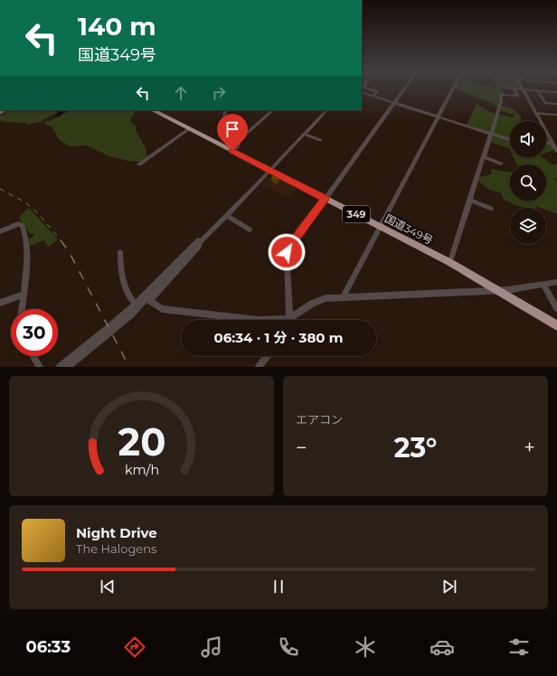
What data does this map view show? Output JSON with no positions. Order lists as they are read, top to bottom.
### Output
{
  "streets": {
    "highway": ["349", "国道349号"]
  },
  "page": {
    "turn": ["140 m", "国道349号"],
    "limit": "30",
    "trip": "06:34 · 1 分 · 380 m",
    "tile": "エアコン",
    "heat": ["−", "23°", "+"],
    "song": ["Night Drive", "The Halogens"],
    "tabs": "06:33",
    "gauge": ["20", "km/h"]
  }
}
